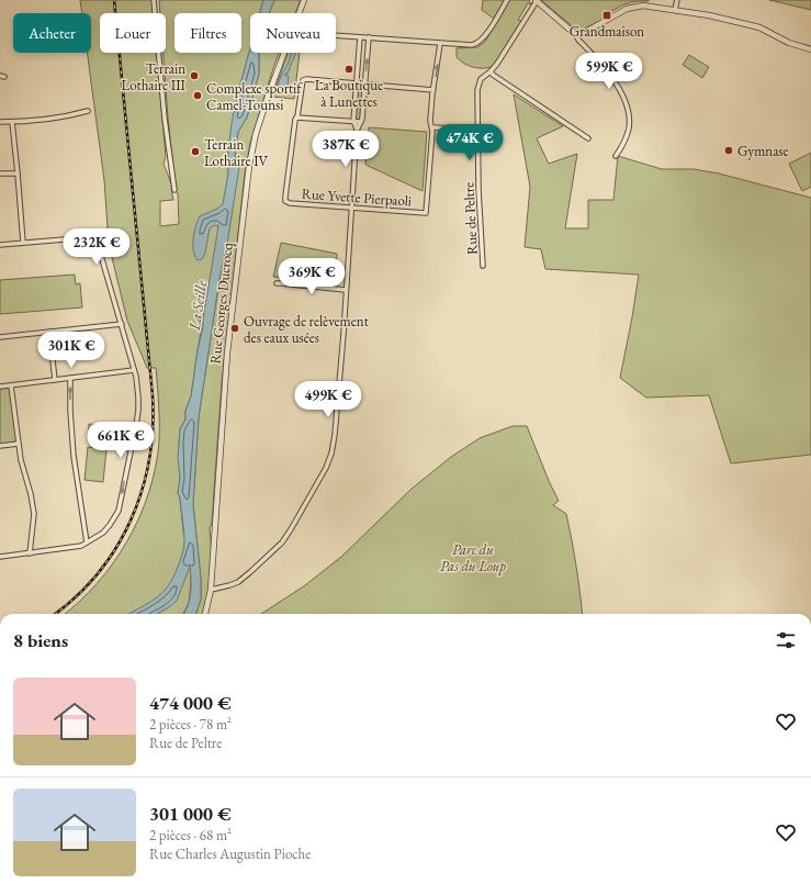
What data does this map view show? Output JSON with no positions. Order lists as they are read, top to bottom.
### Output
{
  "streets": {
    "street": ["Rue Yvette Pierpaoli", "Rue de Peltre", "Rue Georges Ducrocq"]
  },
  "water": ["La Seille"],
  "parks": ["Parc du Pas du Loup"],
  "places": {
    "transit": ["Grandmaison"],
    "other": [
      "La Boutique à Lunettes",
      "Terrain Lothaire III",
      "Complexe sportif Camel-Tounsi",
      "Gymnase",
      "Terrain Lothaire IV",
      "Ouvrage de relèvement des eaux usées"
    ]
  },
  "page": {
    "chip": [
      "Acheter",
      "Louer",
      "Filtres",
      "Nouveau"
    ],
    "price": [
      "599K €",
      "474K €",
      "387K €",
      "232K €",
      "369K €",
      "301K €",
      "499K €",
      "661K €"
    ],
    "heading": "8 biens",
    "list": [
      {
        "name": "474 000 €",
        "note": "2 pièces · 78 m² · Rue de Peltre"
      },
      {
        "name": "301 000 €",
        "note": "2 pièces · 68 m² · Rue Charles Augustin Pioche"
      }
    ]
  }
}
